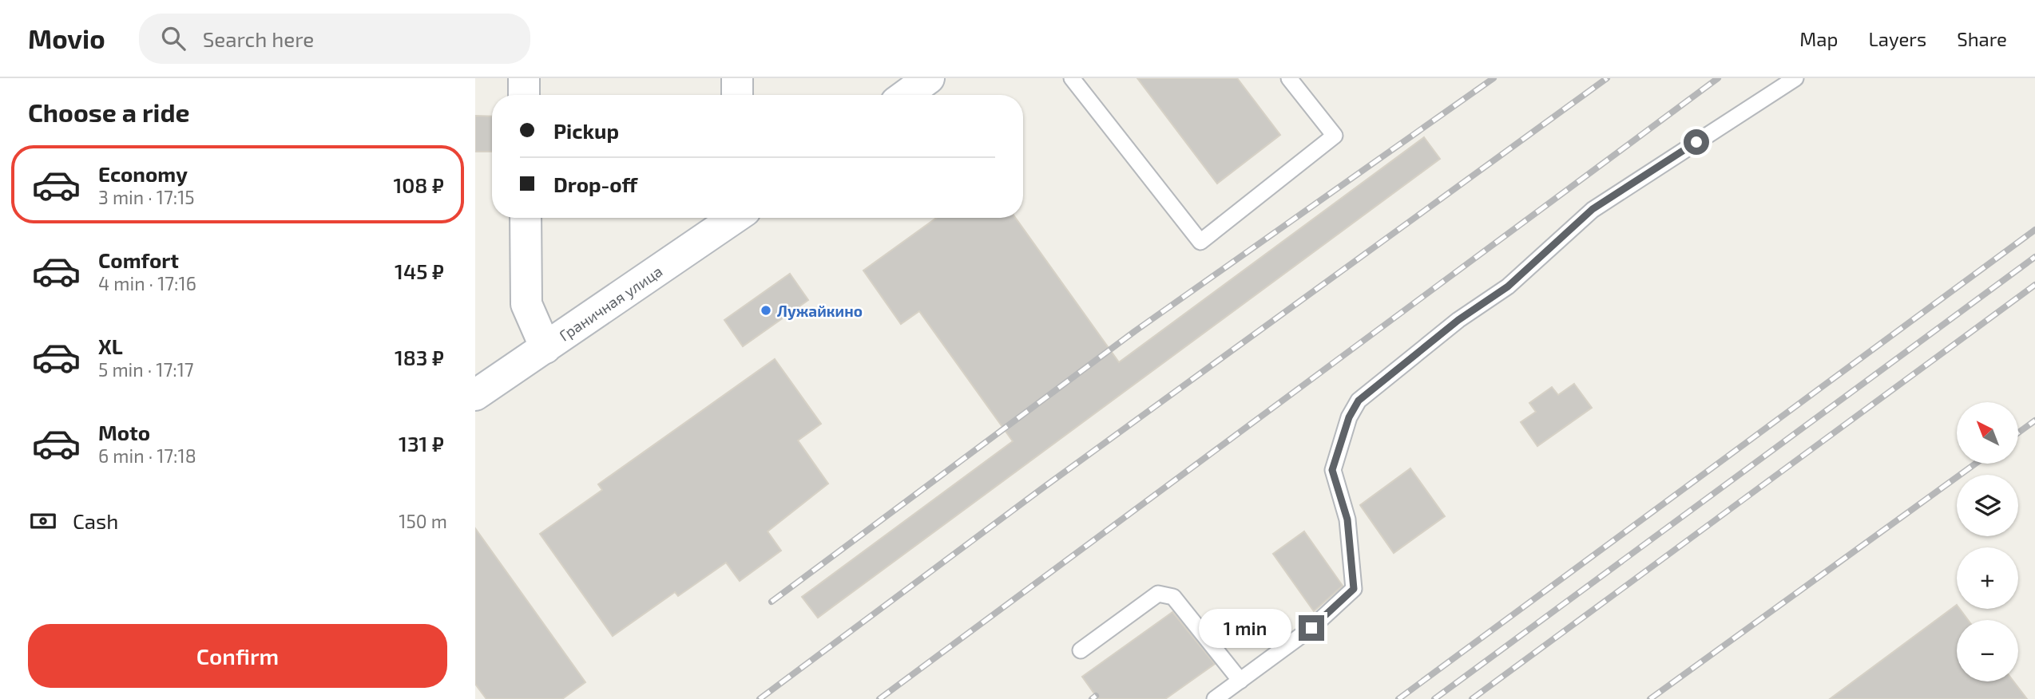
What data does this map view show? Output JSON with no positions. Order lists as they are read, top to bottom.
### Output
{
  "streets": {
    "main road": ["Граничная улица"]
  },
  "places": ["Лужайкино"],
  "north": "top left",
  "page": {
    "header": "Movio",
    "search": "Search here",
    "nav": ["Map", "Layers", "Share"],
    "heading": "Choose a ride",
    "banner": ["Pickup", "Drop-off"],
    "list": [
      {
        "name": "Economy",
        "note": "3 min · 17:15",
        "value": "108 ₽"
      },
      {
        "name": "Comfort",
        "note": "4 min · 17:16",
        "value": "145 ₽"
      },
      {
        "name": "XL",
        "note": "5 min · 17:17",
        "value": "183 ₽"
      },
      {
        "name": "Moto",
        "note": "6 min · 17:18",
        "value": "131 ₽"
      }
    ],
    "map_buttons": ["+", "−"],
    "pay": ["Cash", "150 m"],
    "bubble": "1 min",
    "buttons": "Confirm"
  }
}
